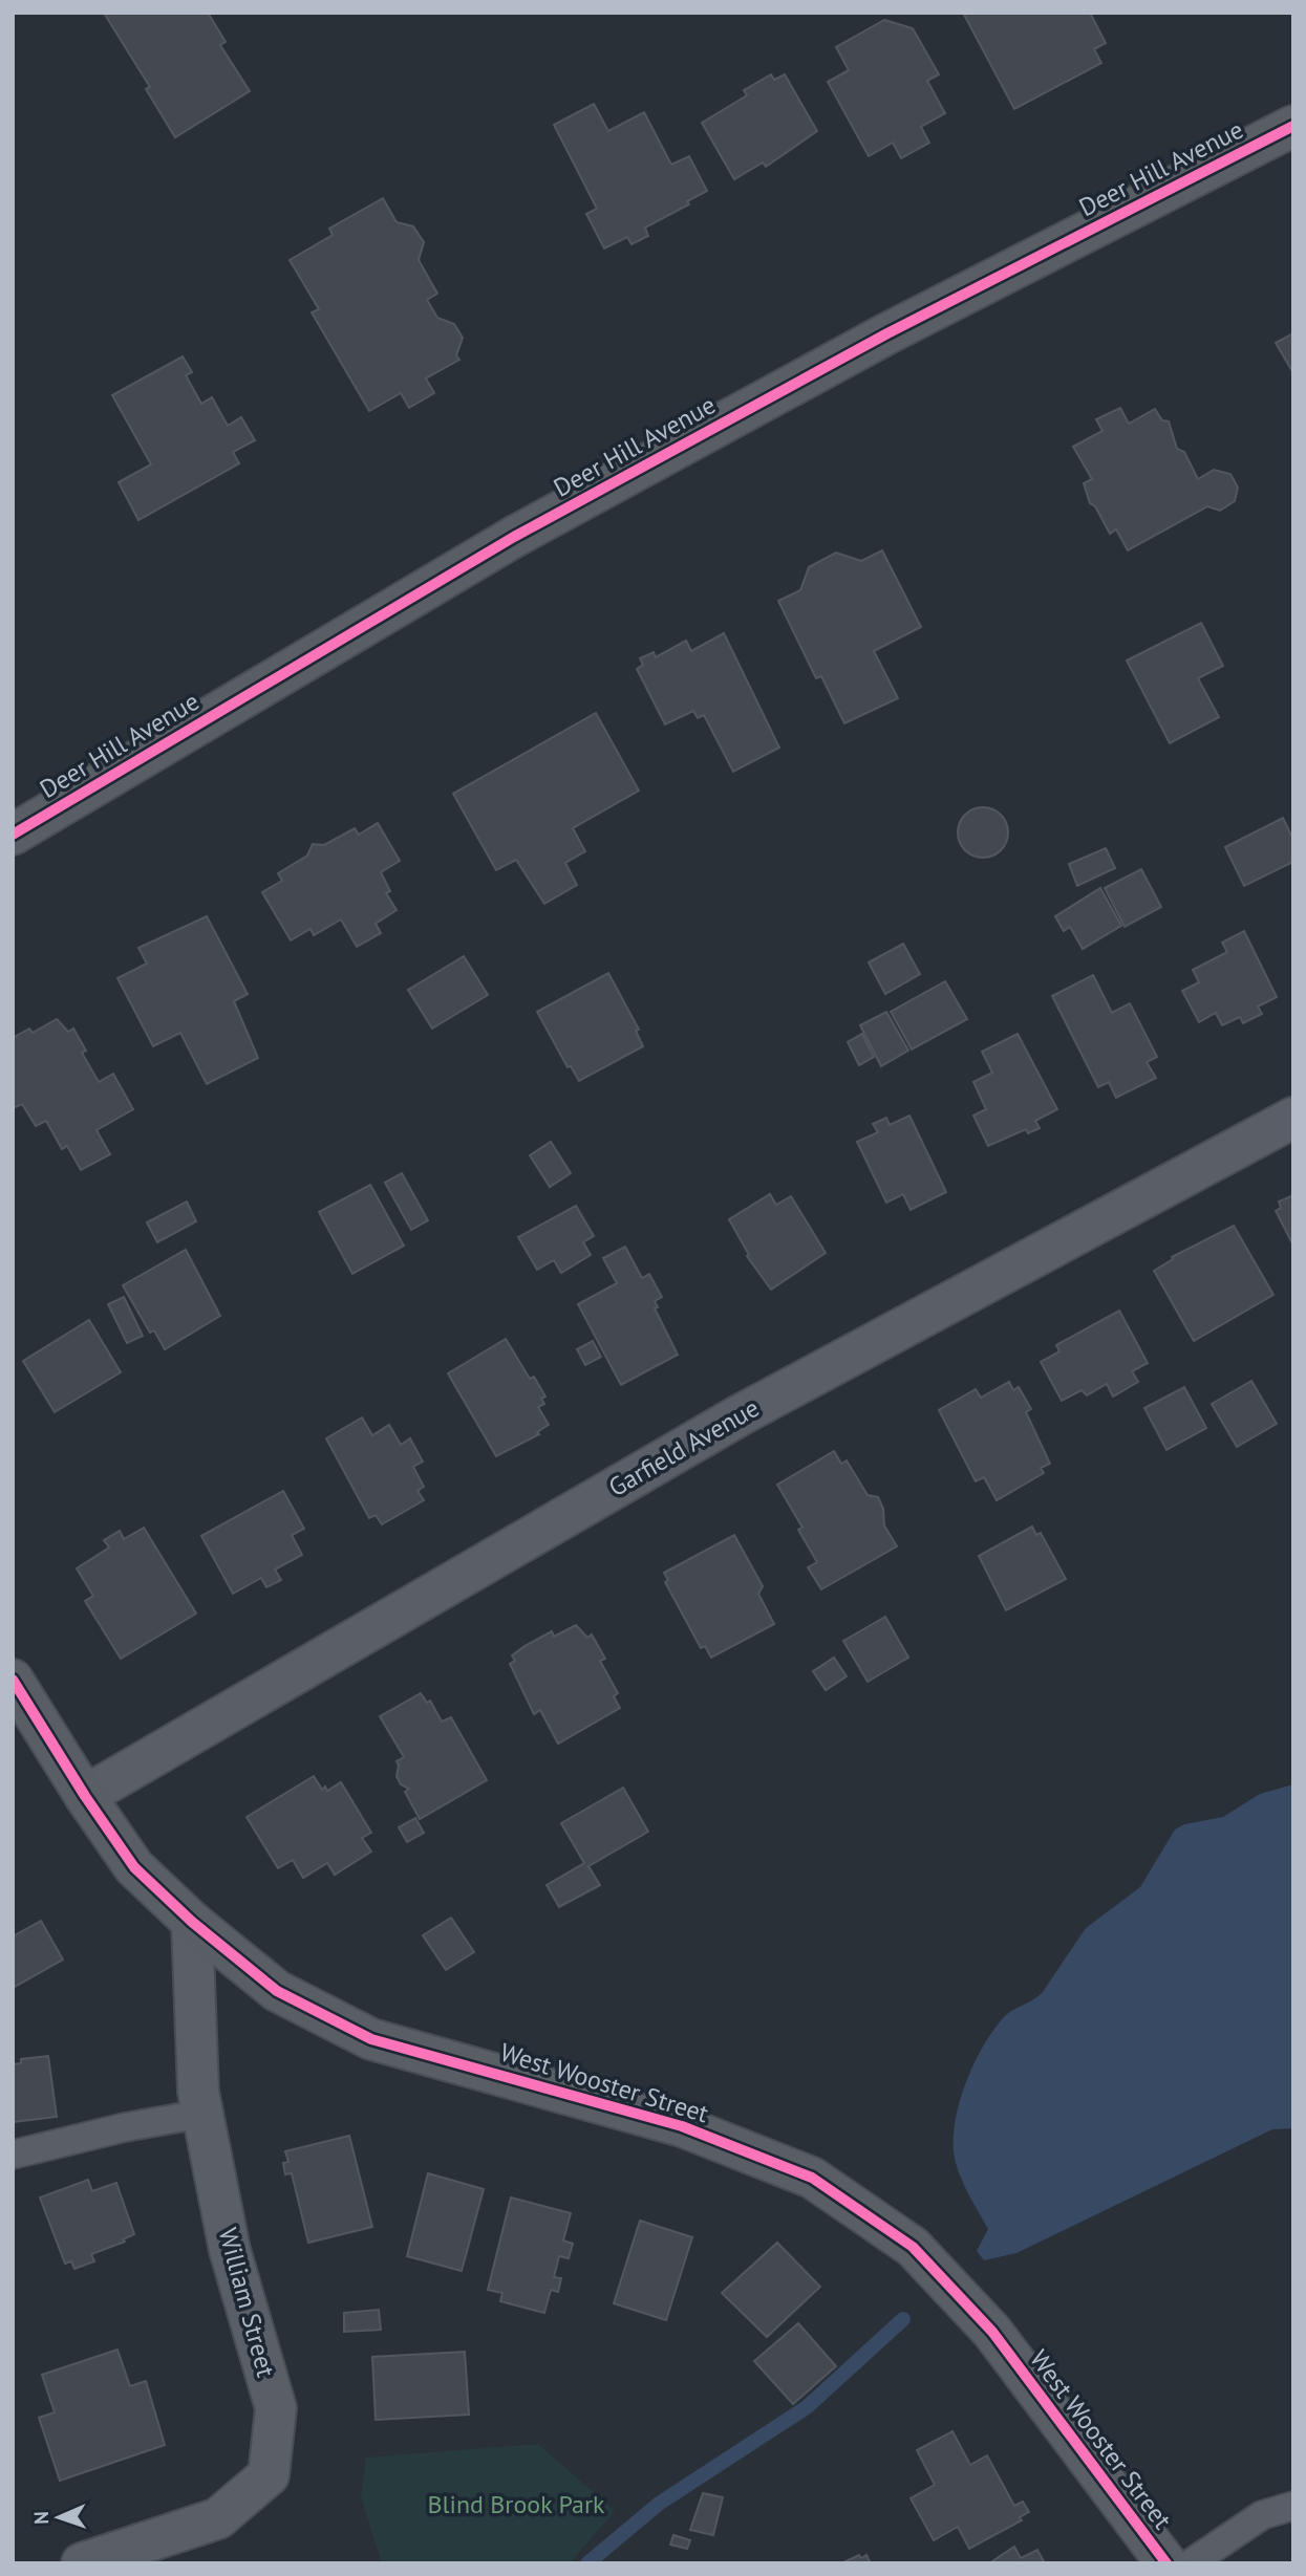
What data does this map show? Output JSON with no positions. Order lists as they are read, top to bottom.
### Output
{
  "streets": {
    "street": [
      "Deer Hill Avenue",
      "Garfield Avenue",
      "West Wooster Street",
      "William Street"
    ]
  },
  "crossings": [
    ["Garfield Avenue", "West Wooster Street"],
    ["West Wooster Street", "William Street"]
  ],
  "parks": ["Blind Brook Park"],
  "north": "left"
}
